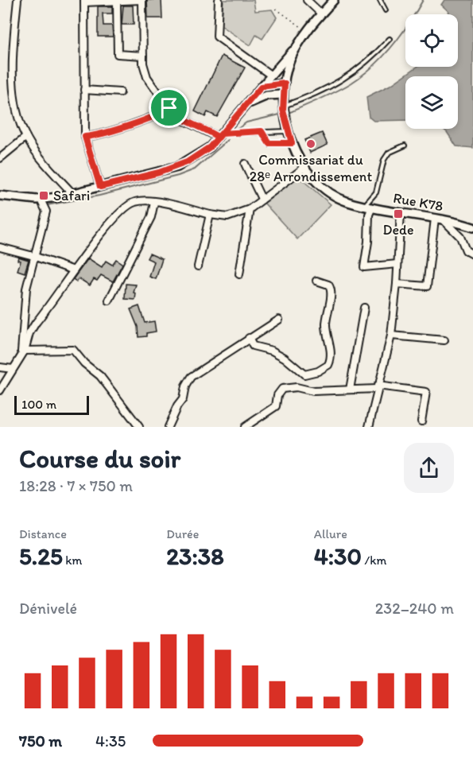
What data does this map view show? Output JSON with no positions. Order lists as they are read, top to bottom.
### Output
{
  "streets": {
    "street": ["Rue K78"]
  },
  "places": {
    "other": ["Commissariat du 28ᵉ Arrondissement"],
    "transit": ["Safari", "Dede"]
  },
  "scale_bar": "100 m",
  "page": {
    "scale": "100 m",
    "heading": ["Course du soir", "18:28 · 7 × 750 m"],
    "stats": [
      ["Distance", "5.25 km"],
      ["Durée", "23:38"],
      ["Allure", "4:30 /km"]
    ],
    "chart": ["Dénivelé", "232–240 m"],
    "list": [
      {
        "name": "750 m",
        "note": "4:35"
      }
    ]
  }
}
